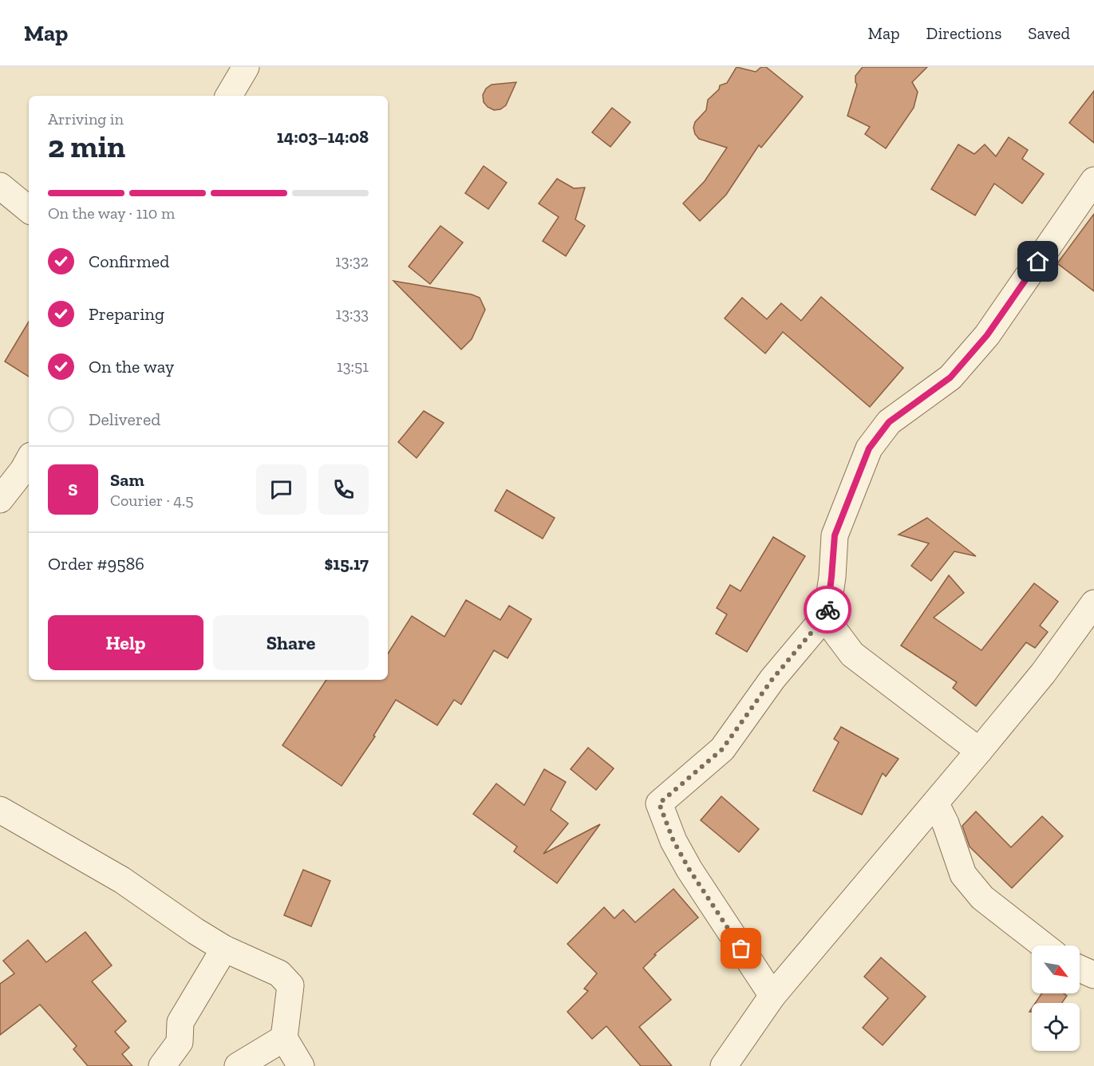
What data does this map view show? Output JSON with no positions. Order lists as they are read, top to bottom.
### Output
{
  "north": "bottom right",
  "page": {
    "header": "Map",
    "nav": ["Map", "Directions", "Saved"],
    "heading": ["2 min", "Arriving in", "14:03–14:08"],
    "panel": [
      "Sam",
      "Courier · 4.5",
      "Order #9586",
      "$15.17"
    ],
    "bar": "On the way · 110 m",
    "list": [
      ["Confirmed", "13:32"],
      ["Preparing", "13:33"],
      ["On the way", "13:51"],
      "Delivered"
    ],
    "round": "S",
    "buttons": ["Help", "Share"]
  }
}
